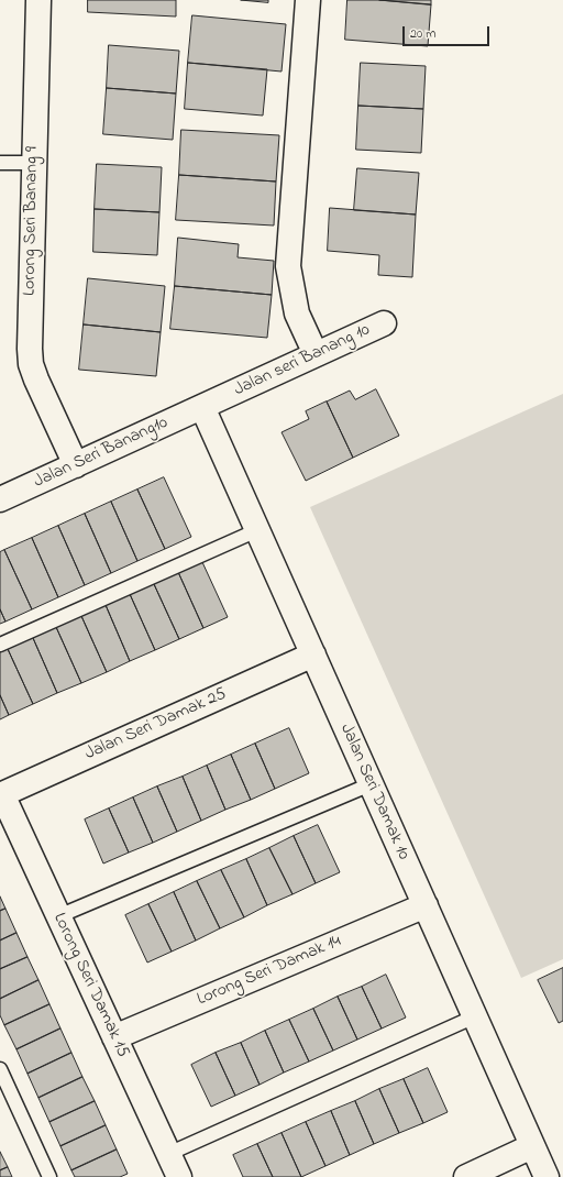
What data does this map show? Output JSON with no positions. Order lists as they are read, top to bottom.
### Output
{
  "streets": {
    "street": [
      "Lorong Seri Banang 9",
      "Jalan seri Banang 10",
      "Jalan Seri Banang10",
      "Jalan Seri Damak 25",
      "Jalan Seri Damak 10",
      "Lorong Seri Damak 14",
      "Lorong Seri Damak 15"
    ]
  },
  "crossings": [
    ["Lorong Seri Banang 9", "Jalan Seri Banang10"],
    ["Jalan seri Banang 10", "Jalan Seri Banang10"],
    ["Jalan seri Banang 10", "Jalan Seri Damak 10"],
    ["Jalan Seri Banang10", "Jalan Seri Damak 10"],
    ["Jalan Seri Damak 25", "Jalan Seri Damak 10"],
    ["Jalan Seri Damak 25", "Lorong Seri Damak 15"],
    ["Jalan Seri Damak 10", "Lorong Seri Damak 14"],
    ["Lorong Seri Damak 14", "Lorong Seri Damak 15"]
  ],
  "scale_bar": "20 m"
}
